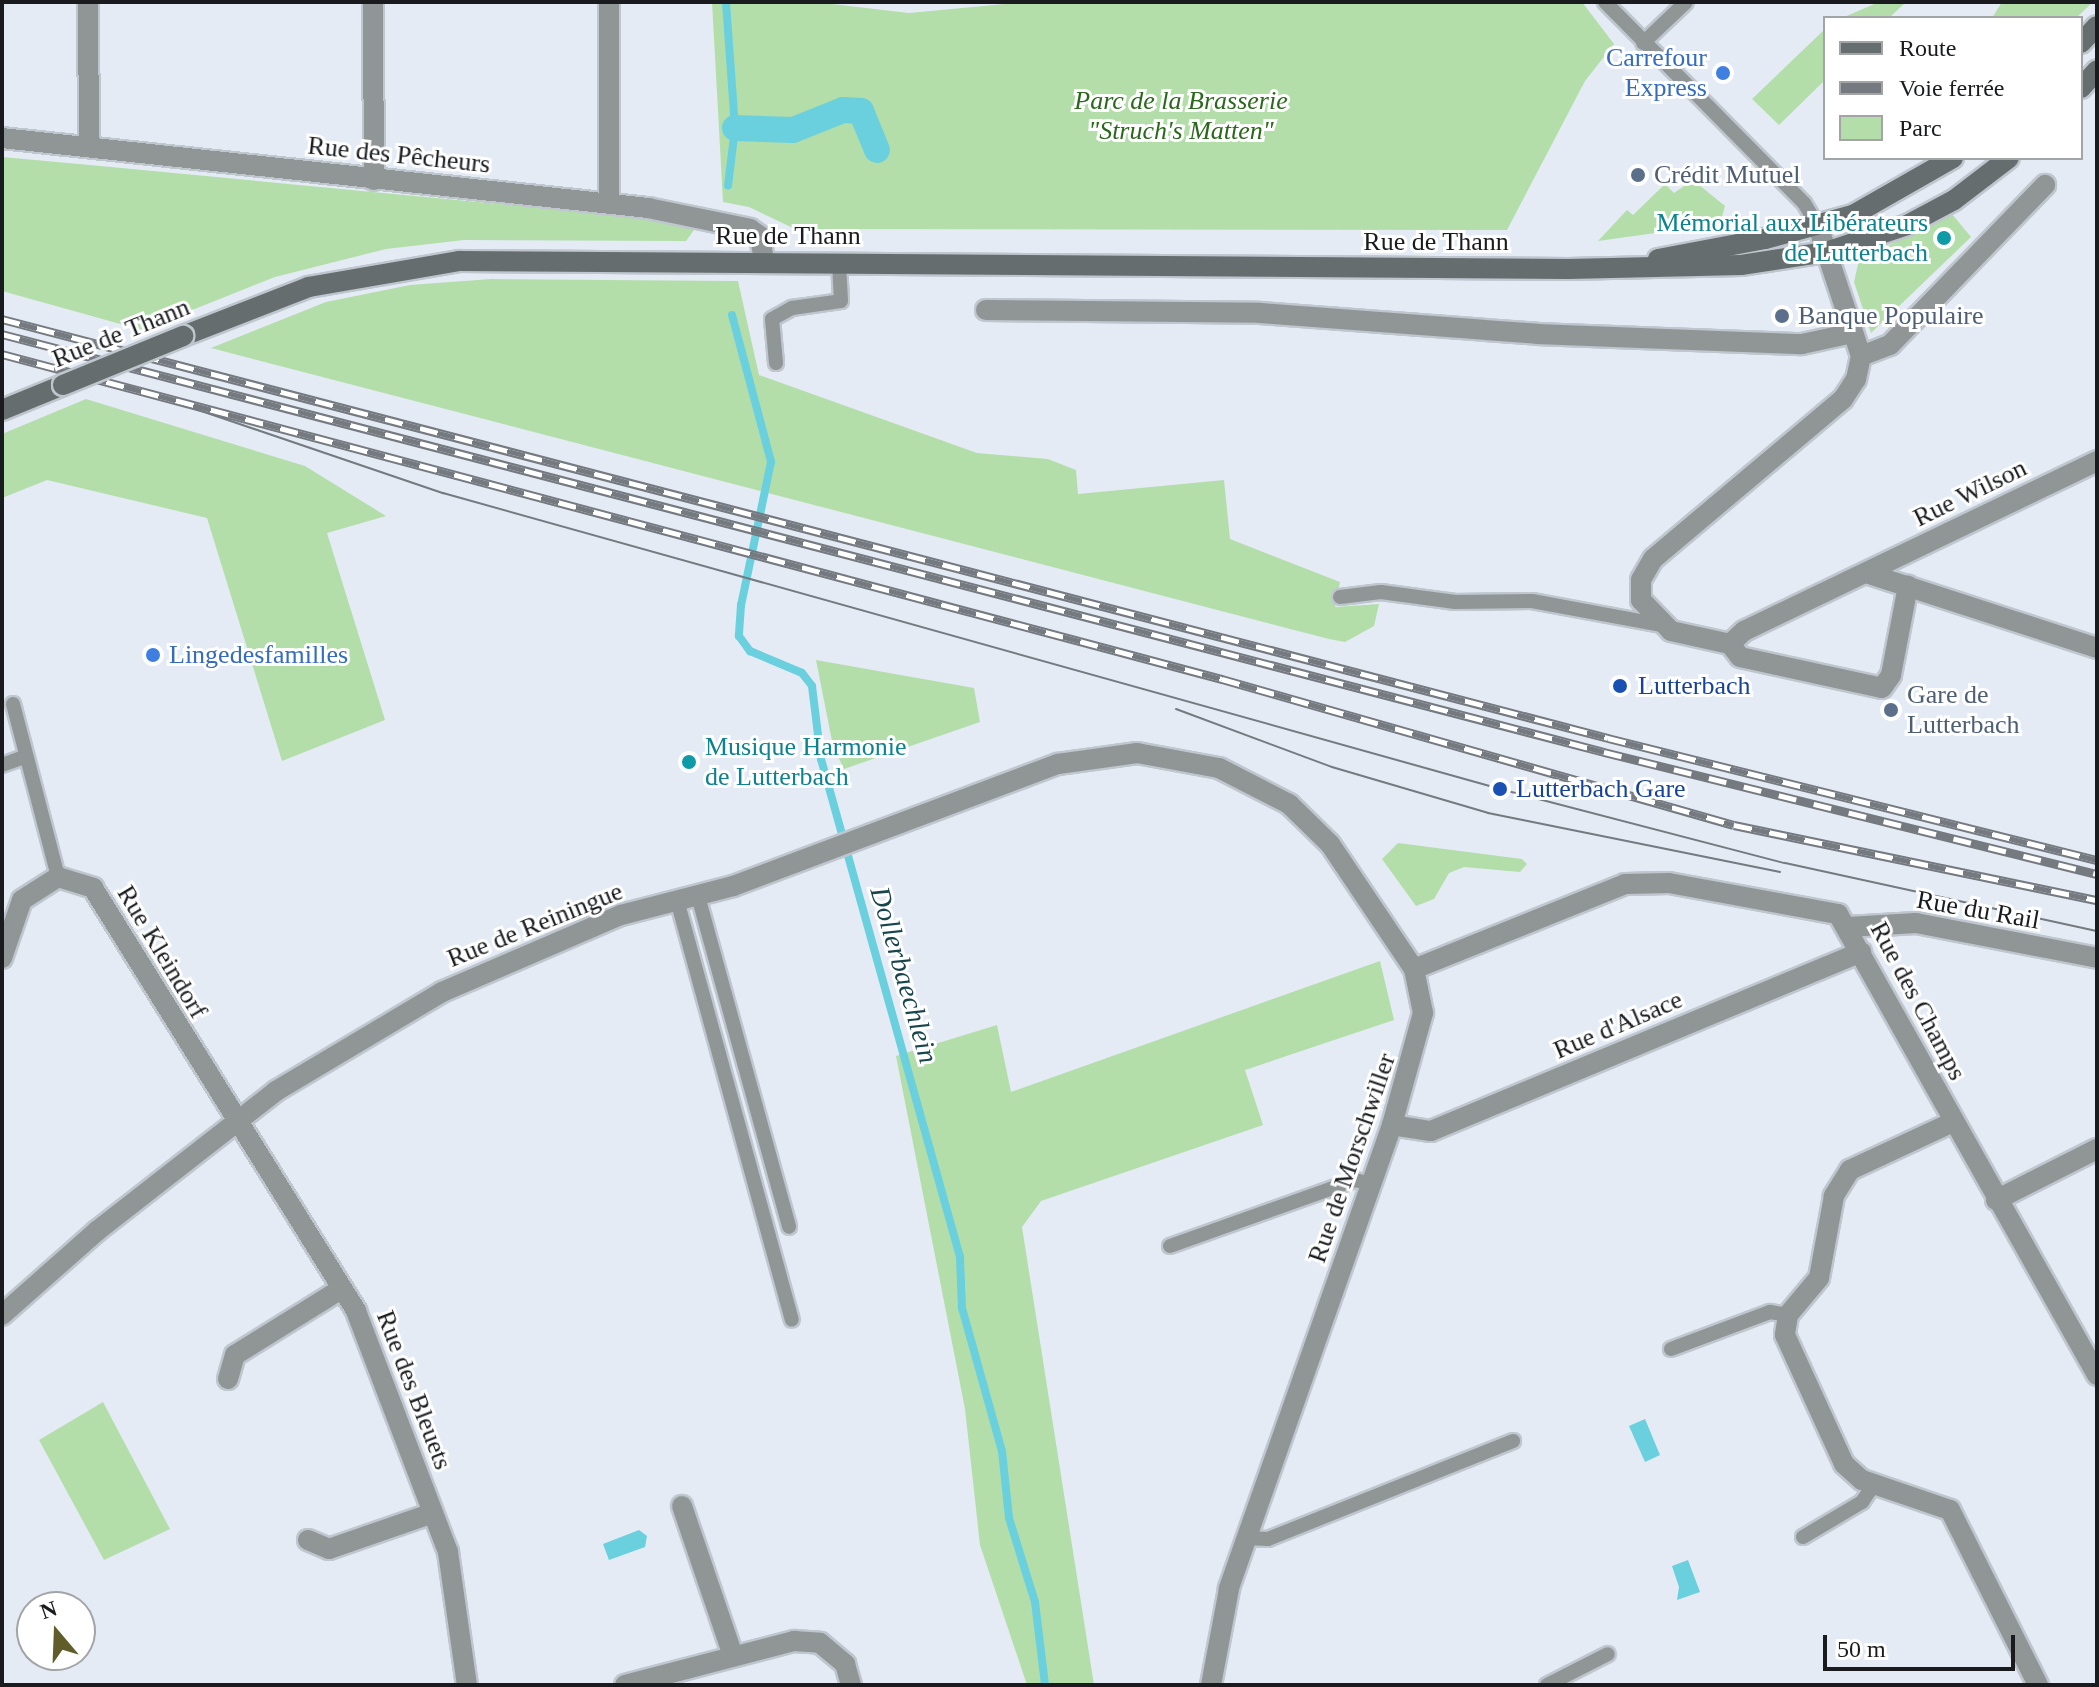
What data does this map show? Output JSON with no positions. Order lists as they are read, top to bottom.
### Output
{
  "streets": {
    "main road": ["Rue de Thann"],
    "street": [
      "Rue des Pêcheurs",
      "Rue Wilson",
      "Rue du Rail",
      "Rue de Reiningue",
      "Rue Kleindorf",
      "Rue des Champs",
      "Rue d'Alsace",
      "Rue de Morschwiller",
      "Rue des Bleuets"
    ]
  },
  "crossings": [
    ["Rue des Pêcheurs", "Rue de Thann"],
    ["Rue du Rail", "Rue des Champs"],
    ["Rue de Reiningue", "Rue Kleindorf"],
    ["Rue de Reiningue", "Rue de Morschwiller"],
    ["Rue de Reiningue", "Rue des Bleuets"],
    ["Rue Kleindorf", "Rue des Bleuets"],
    ["Rue des Champs", "Rue d'Alsace"],
    ["Rue des Champs", "Rue de Morschwiller"],
    ["Rue d'Alsace", "Rue de Morschwiller"]
  ],
  "water": ["Dollerbaechlein"],
  "parks": ["Parc de la Brasserie \"Struch's Matten\""],
  "places": [
    "Carrefour Express",
    "Crédit Mutuel",
    "Mémorial aux Libérateurs de Lutterbach",
    "Banque Populaire",
    "Lingedesfamilles",
    "Lutterbach",
    "Gare de Lutterbach",
    "Musique Harmonie de Lutterbach",
    "Lutterbach Gare"
  ],
  "legend": ["Route", "Voie ferrée", "Parc"],
  "scale_bar": "50 m",
  "north": "top"
}
